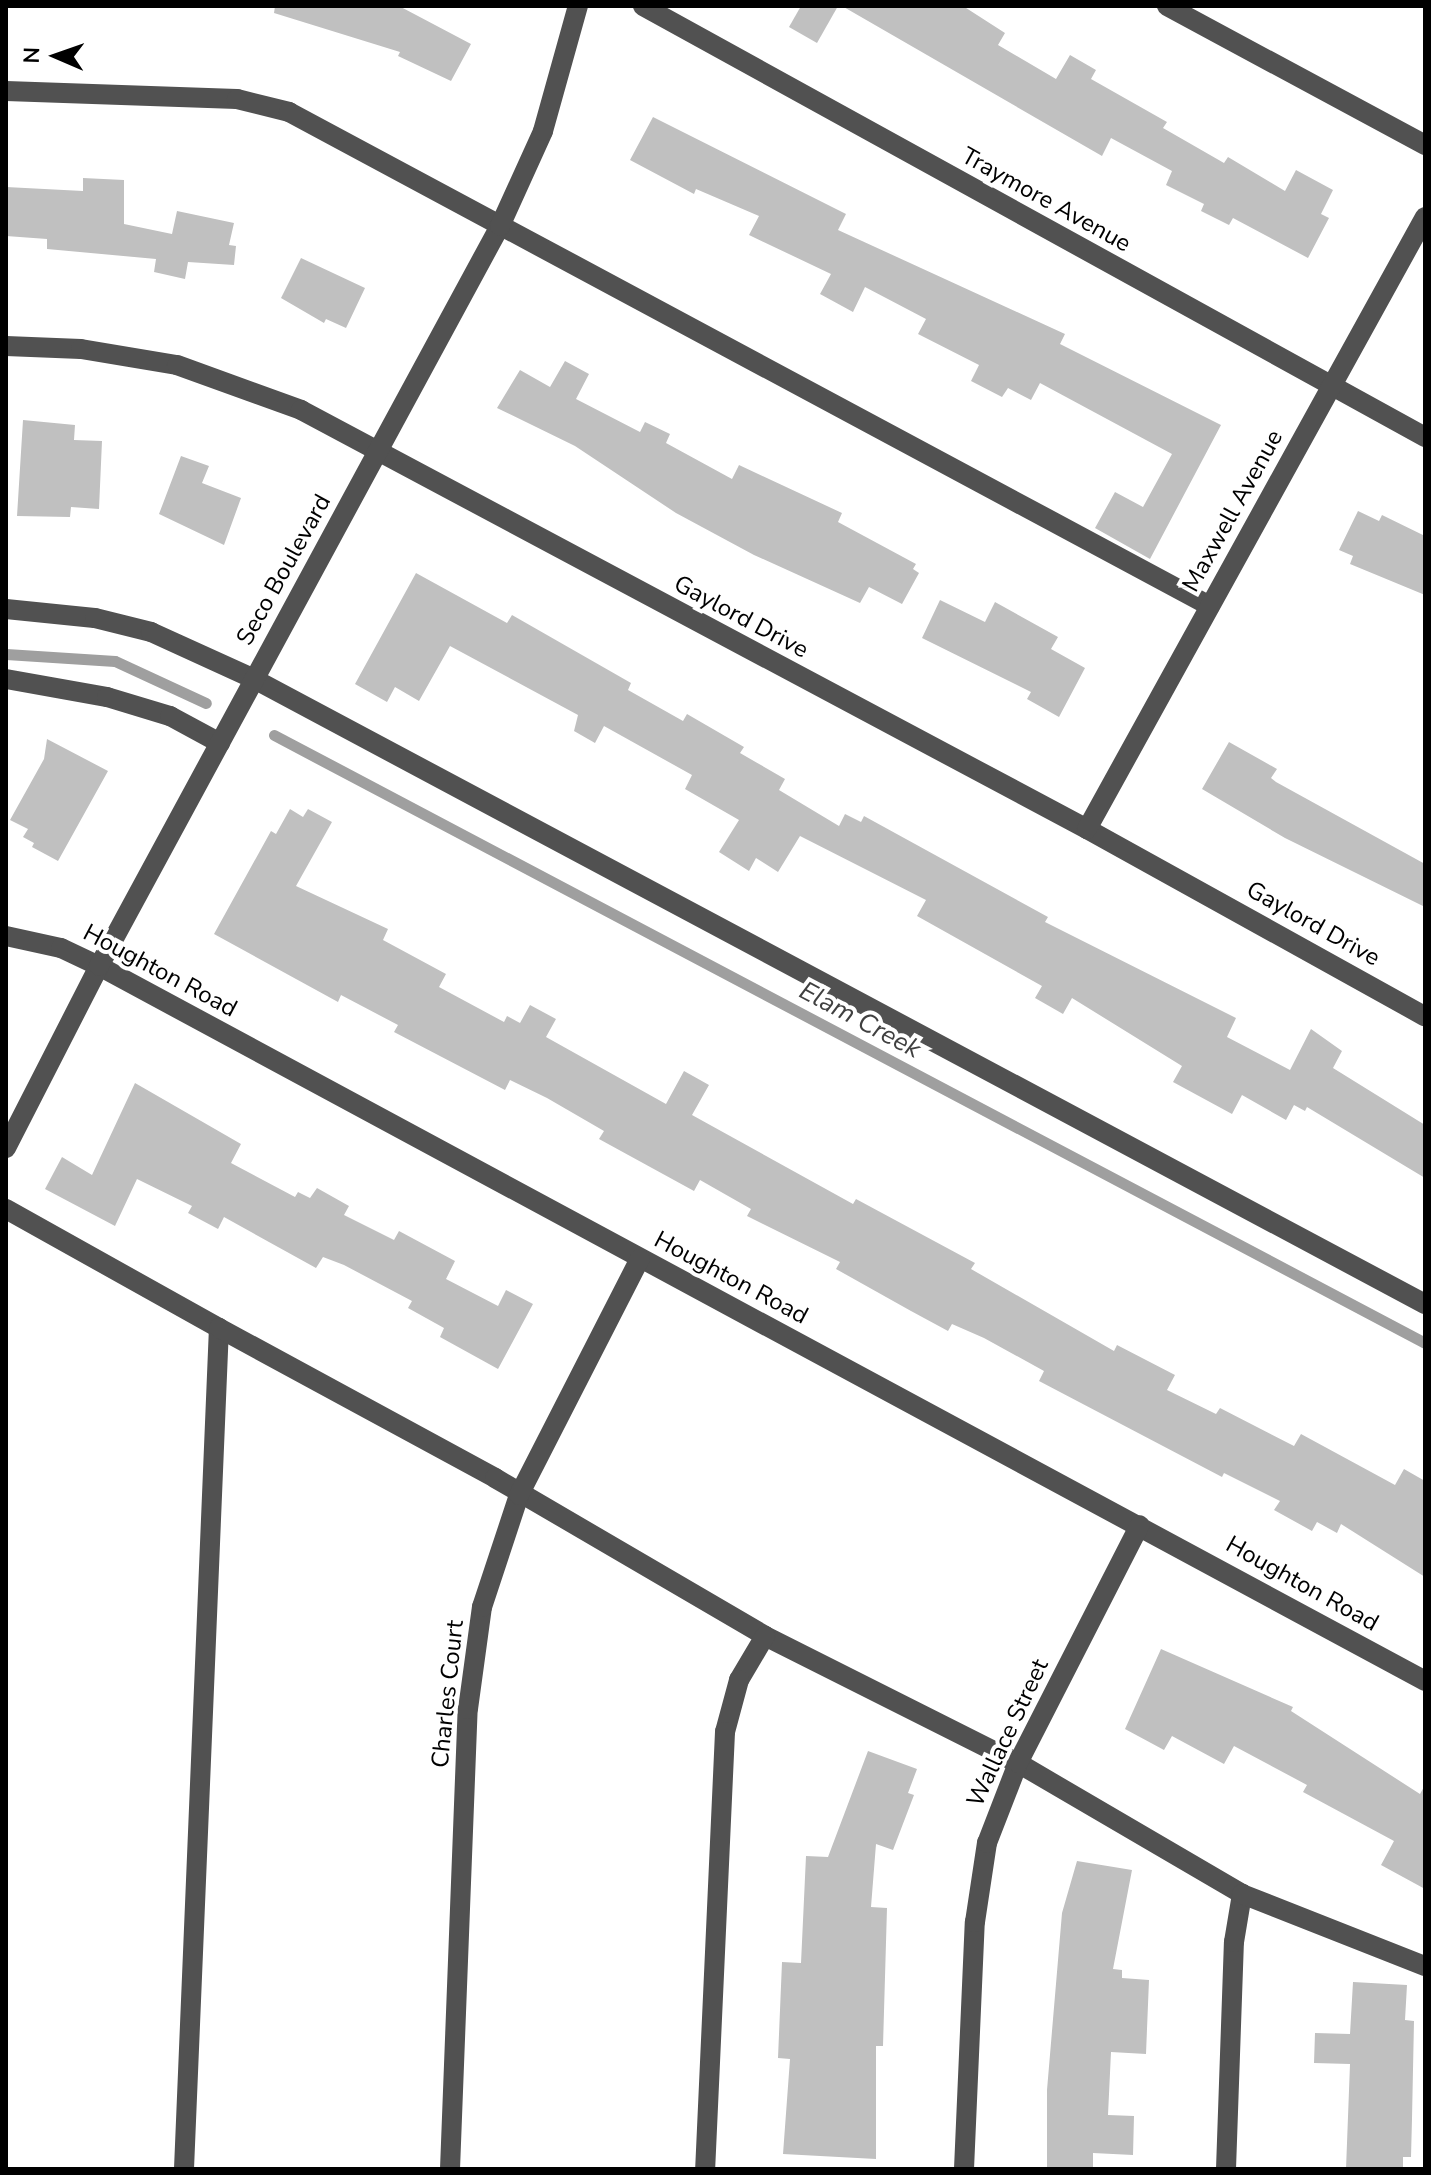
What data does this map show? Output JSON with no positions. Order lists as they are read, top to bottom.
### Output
{
  "streets": {
    "street": [
      "Traymore Avenue",
      "Maxwell Avenue",
      "Seco Boulevard",
      "Gaylord Drive",
      "Houghton Road",
      "Charles Court",
      "Wallace Street"
    ]
  },
  "crossings": [
    ["Traymore Avenue", "Maxwell Avenue"],
    ["Maxwell Avenue", "Gaylord Drive"],
    ["Seco Boulevard", "Gaylord Drive"],
    ["Seco Boulevard", "Houghton Road"],
    ["Houghton Road", "Charles Court"],
    ["Houghton Road", "Wallace Street"]
  ],
  "water": ["Elam Creek"],
  "north": "left"
}
